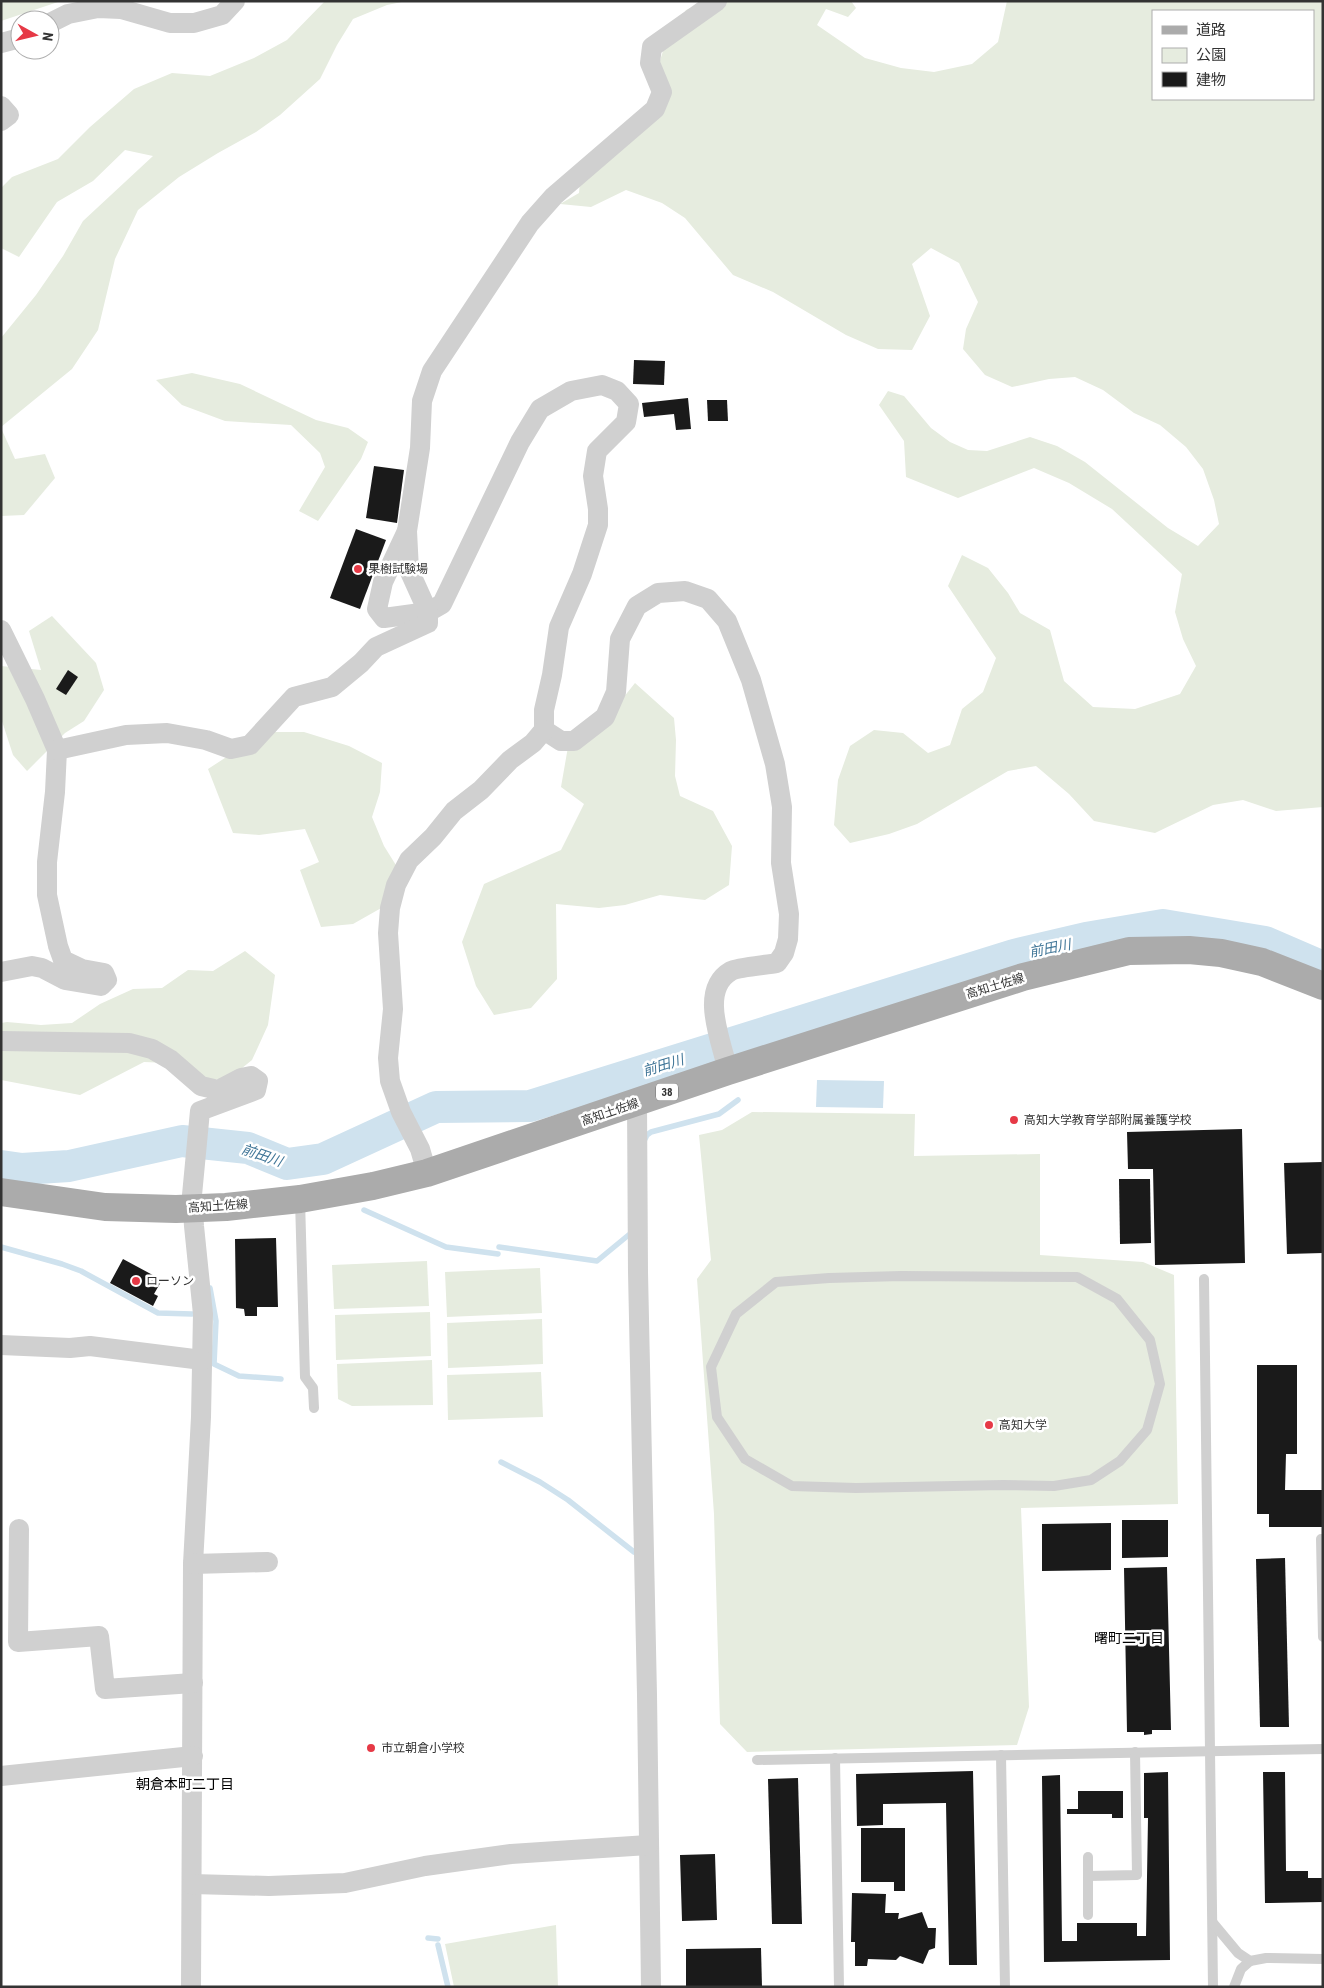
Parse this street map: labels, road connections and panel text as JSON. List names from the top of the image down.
{
  "streets": {
    "main road": ["高知土佐線", "38"]
  },
  "districts": ["曙町二丁目", "朝倉本町二丁目"],
  "water": ["前田川"],
  "places": [
    "果樹試験場",
    "高知大学教育学部附属養護学校",
    "ローソン",
    "高知大学",
    "市立朝倉小学校"
  ],
  "legend": ["道路", "公園", "建物"],
  "north": "right"
}
